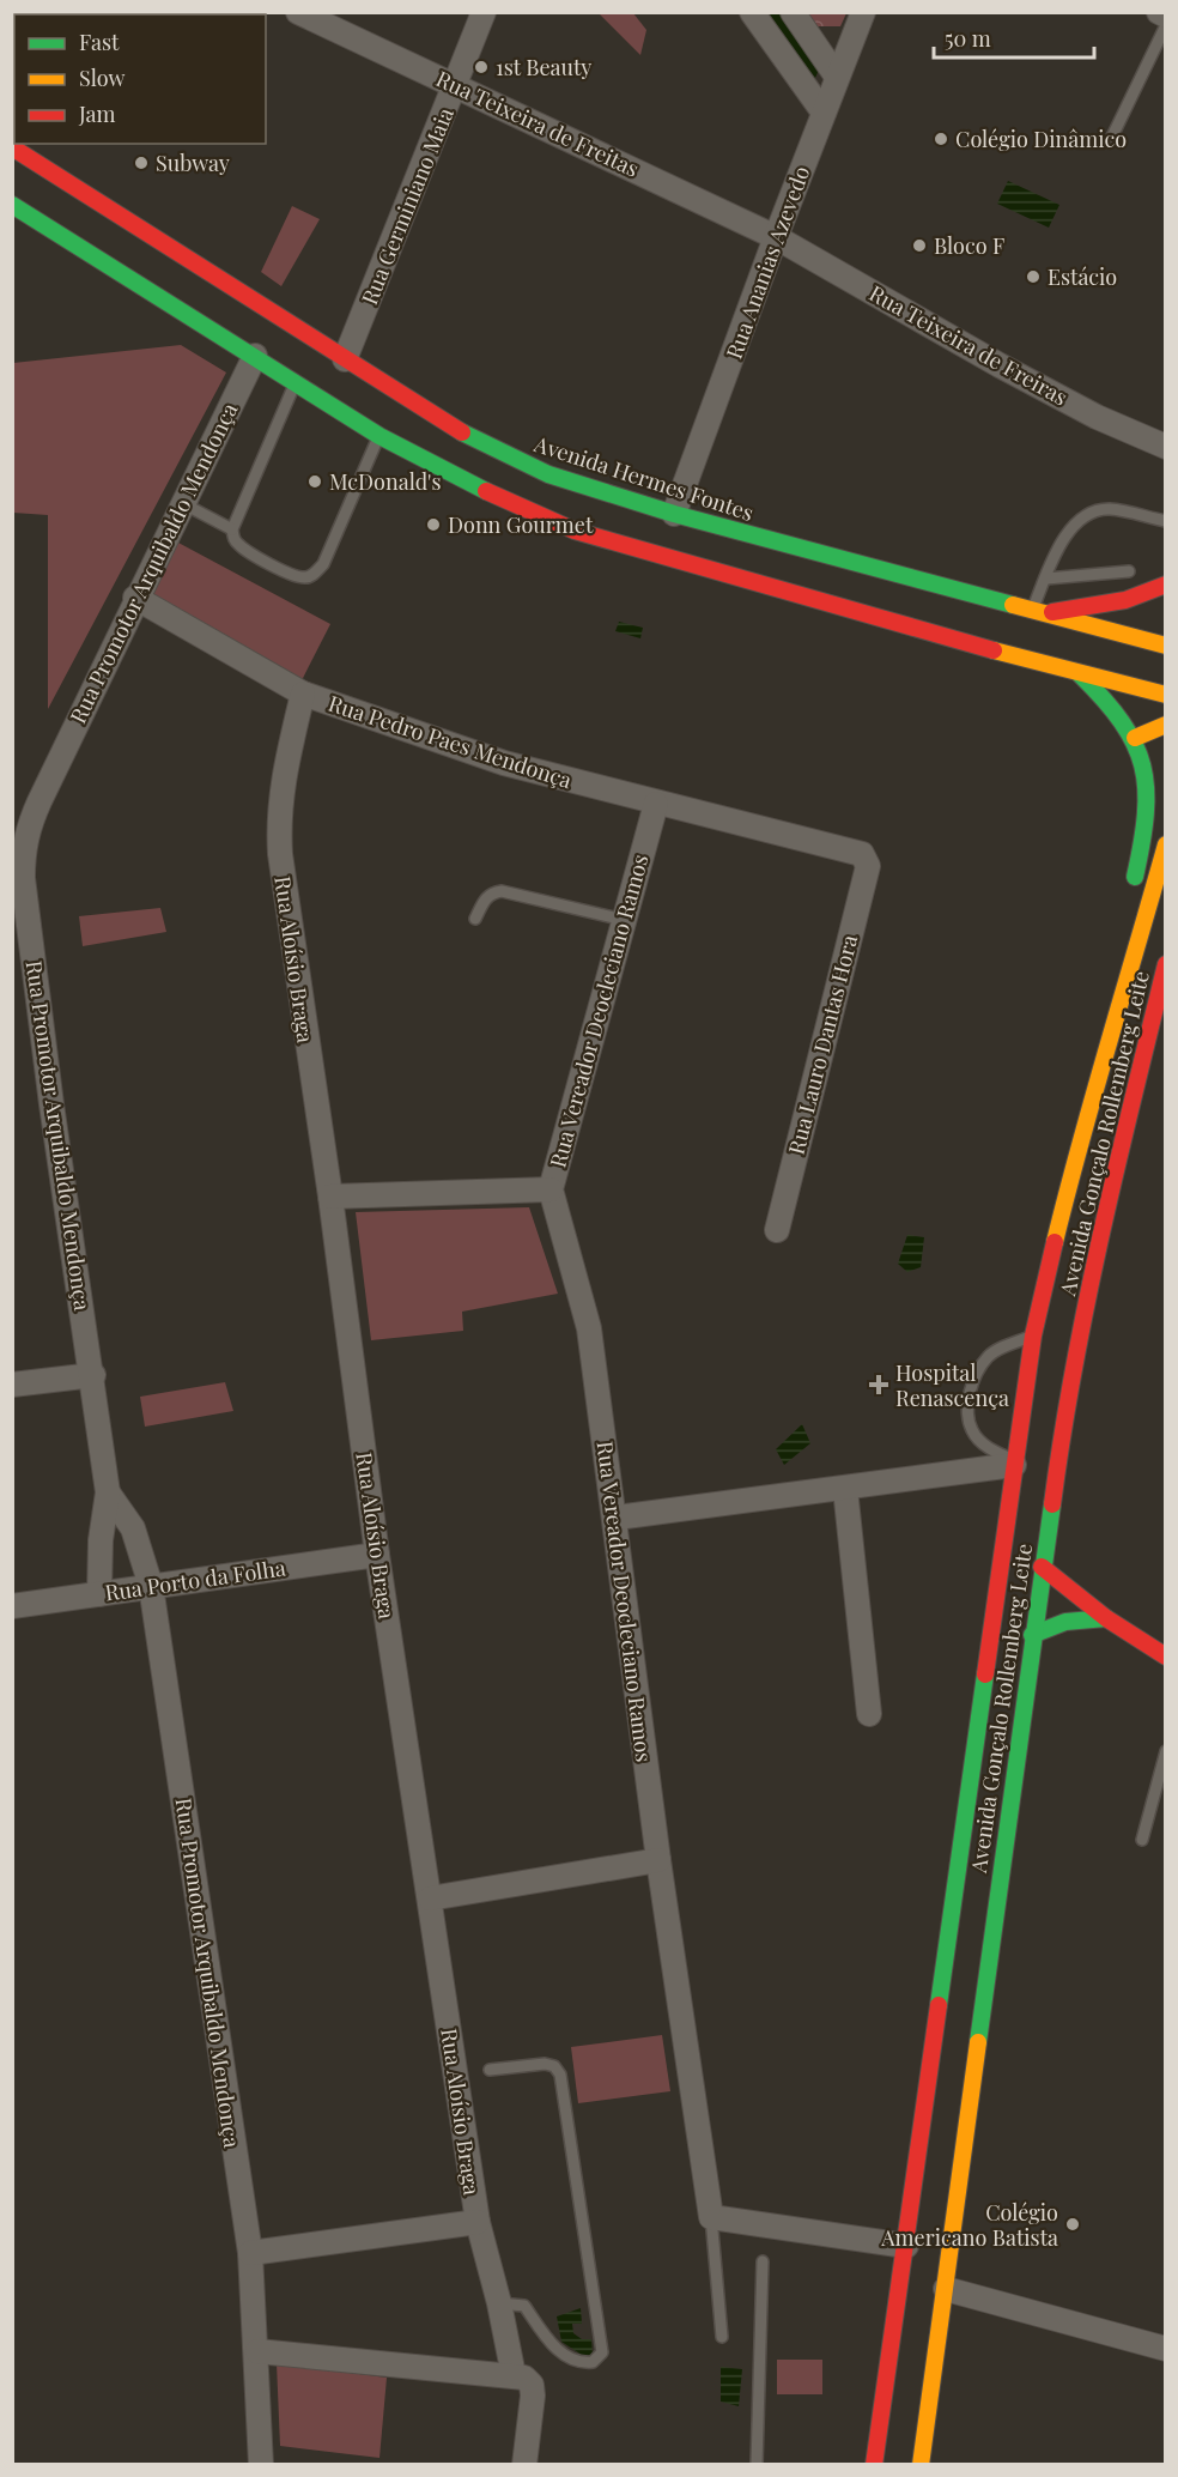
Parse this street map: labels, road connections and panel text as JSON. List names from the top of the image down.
{
  "streets": {
    "main road": ["Avenida Hermes Fontes", "Avenida Gonçalo Rollemberg Leite"],
    "street": [
      "Rua Teixeira de Freitas",
      "Rua Germiniano Maia",
      "Rua Ananias Azevedo",
      "Rua Teixeira de Freiras",
      "Rua Promotor Arquibaldo Mendonça",
      "Rua Pedro Paes Mendonça",
      "Rua Aloísio Braga",
      "Rua Vereador Deocleciano Ramos",
      "Rua Lauro Dantas Hora",
      "Rua Porto da Folha"
    ]
  },
  "crossings": [
    ["Rua Teixeira de Freitas", "Rua Germiniano Maia"],
    ["Rua Teixeira de Freitas", "Rua Ananias Azevedo"],
    ["Rua Teixeira de Freitas", "Rua Teixeira de Freiras"],
    ["Rua Germiniano Maia", "Avenida Hermes Fontes"],
    ["Rua Ananias Azevedo", "Rua Teixeira de Freiras"],
    ["Rua Ananias Azevedo", "Avenida Hermes Fontes"],
    ["Rua Promotor Arquibaldo Mendonça", "Rua Pedro Paes Mendonça"],
    ["Rua Promotor Arquibaldo Mendonça", "Rua Porto da Folha"],
    ["Rua Pedro Paes Mendonça", "Rua Aloísio Braga"],
    ["Rua Pedro Paes Mendonça", "Rua Vereador Deocleciano Ramos"],
    ["Rua Pedro Paes Mendonça", "Rua Lauro Dantas Hora"],
    ["Rua Aloísio Braga", "Rua Porto da Folha"]
  ],
  "places": {
    "other": [
      "1st Beauty",
      "Colégio Dinâmico",
      "Subway",
      "Bloco F",
      "Estácio",
      "McDonald's",
      "Donn Gourmet",
      "Colégio Americano Batista"
    ],
    "health": ["Hospital Renascença"]
  },
  "legend": ["Fast", "Slow", "Jam"],
  "scale_bar": "50 m"
}
